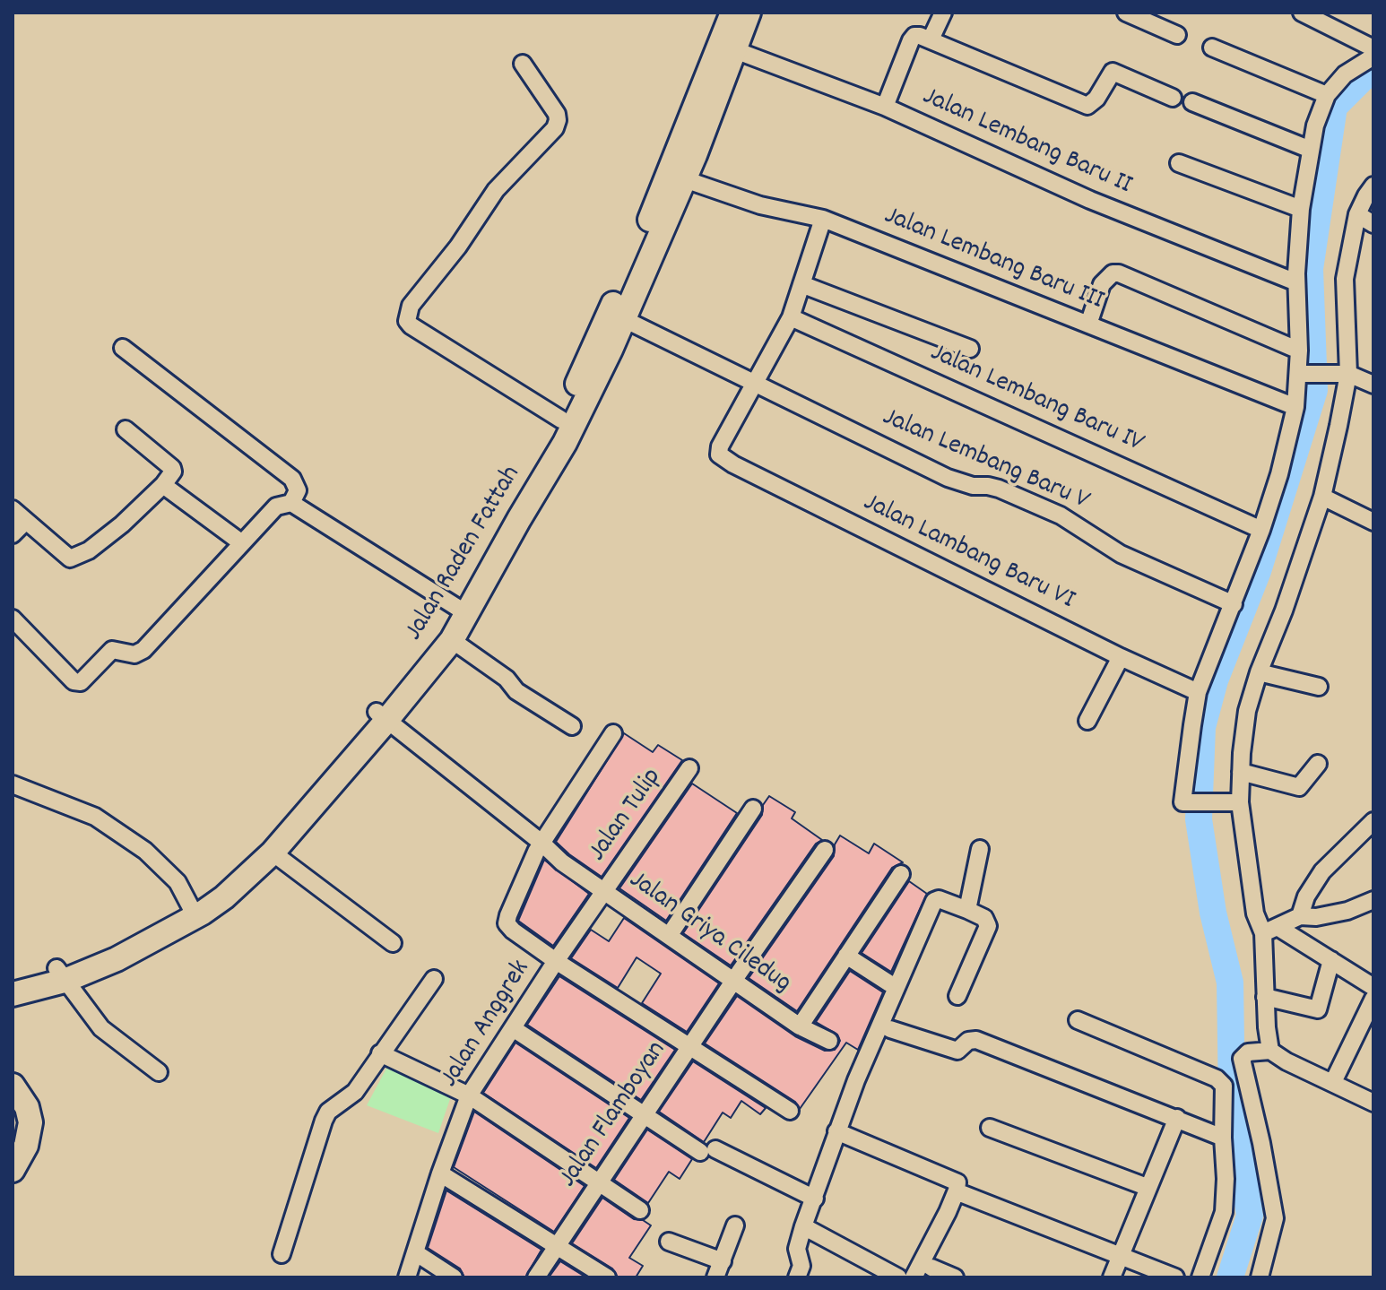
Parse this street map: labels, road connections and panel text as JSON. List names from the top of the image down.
{
  "streets": {
    "main road": ["Jalan Raden Fattah"],
    "street": [
      "Jalan Lembang Baru II",
      "Jalan Lembang Baru III",
      "Jalan Lembang Baru IV",
      "Jalan Lembang Baru V",
      "Jalan Lambang Baru VI",
      "Jalan Tulip",
      "Jalan Griya Ciledug",
      "Jalan Anggrek",
      "Jalan Flamboyan"
    ]
  },
  "crossings": [
    ["Jalan Lembang Baru II", "Jalan Raden Fattah"],
    ["Jalan Lembang Baru III", "Jalan Raden Fattah"],
    ["Jalan Lembang Baru V", "Jalan Lambang Baru VI"],
    ["Jalan Lembang Baru V", "Jalan Raden Fattah"],
    ["Jalan Raden Fattah", "Jalan Griya Ciledug"],
    ["Jalan Tulip", "Jalan Griya Ciledug"],
    ["Jalan Tulip", "Jalan Anggrek"],
    ["Jalan Griya Ciledug", "Jalan Anggrek"],
    ["Jalan Griya Ciledug", "Jalan Flamboyan"]
  ]
}
